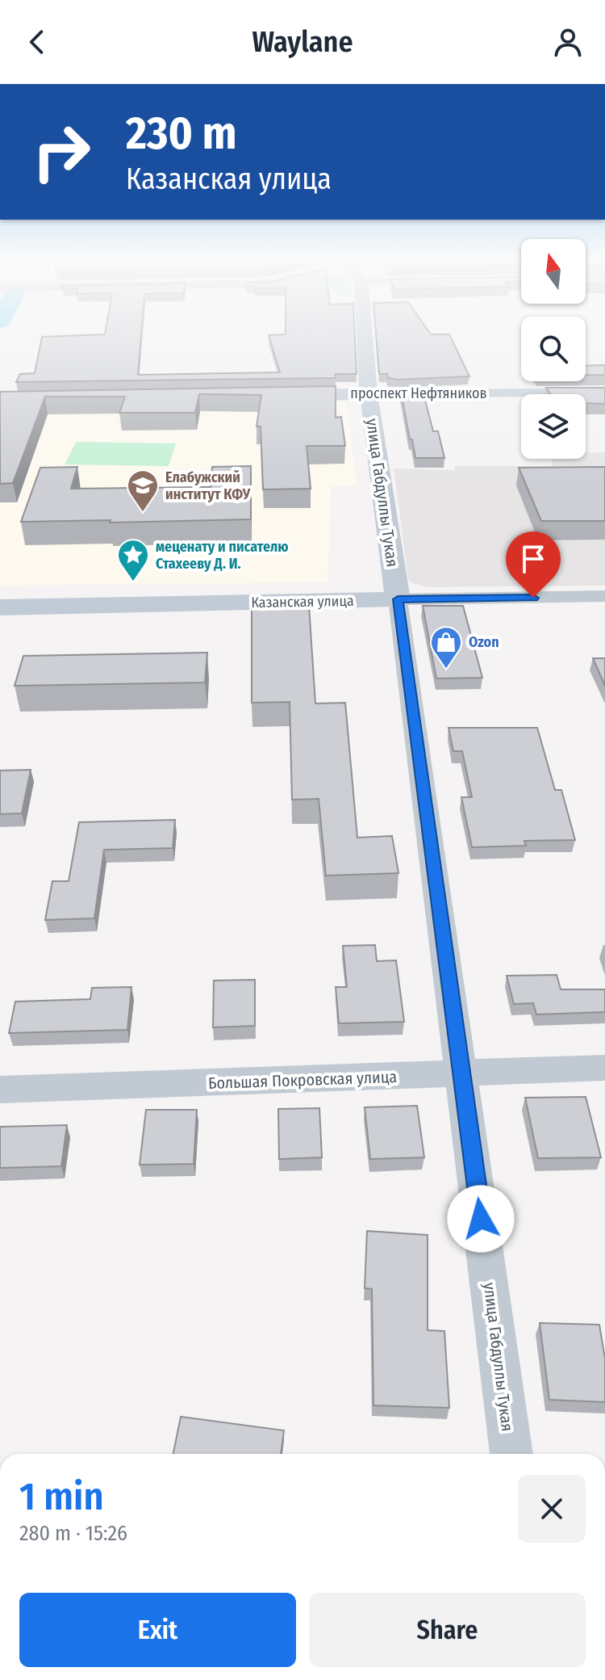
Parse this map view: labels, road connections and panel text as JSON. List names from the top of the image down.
{
  "streets": {
    "main road": ["проспект Нефтяников", "улица Габдуллы Тукая", "Казанская улица"],
    "street": ["Большая Покровская улица"]
  },
  "crossings": [
    ["проспект Нефтяников", "улица Габдуллы Тукая"],
    ["улица Габдуллы Тукая", "Казанская улица"],
    ["улица Габдуллы Тукая", "Большая Покровская улица"]
  ],
  "places": {
    "school or university": ["Елабужский институт КФУ"],
    "place": ["меценату и писателю Стахееву Д. И."],
    "shop": ["Ozon"]
  },
  "north": "top",
  "page": {
    "header": "Waylane",
    "turn": ["230 m", "Казанская улица"],
    "heading": ["1 min", "280 m · 15:26"],
    "buttons": ["Exit", "Share"]
  }
}
